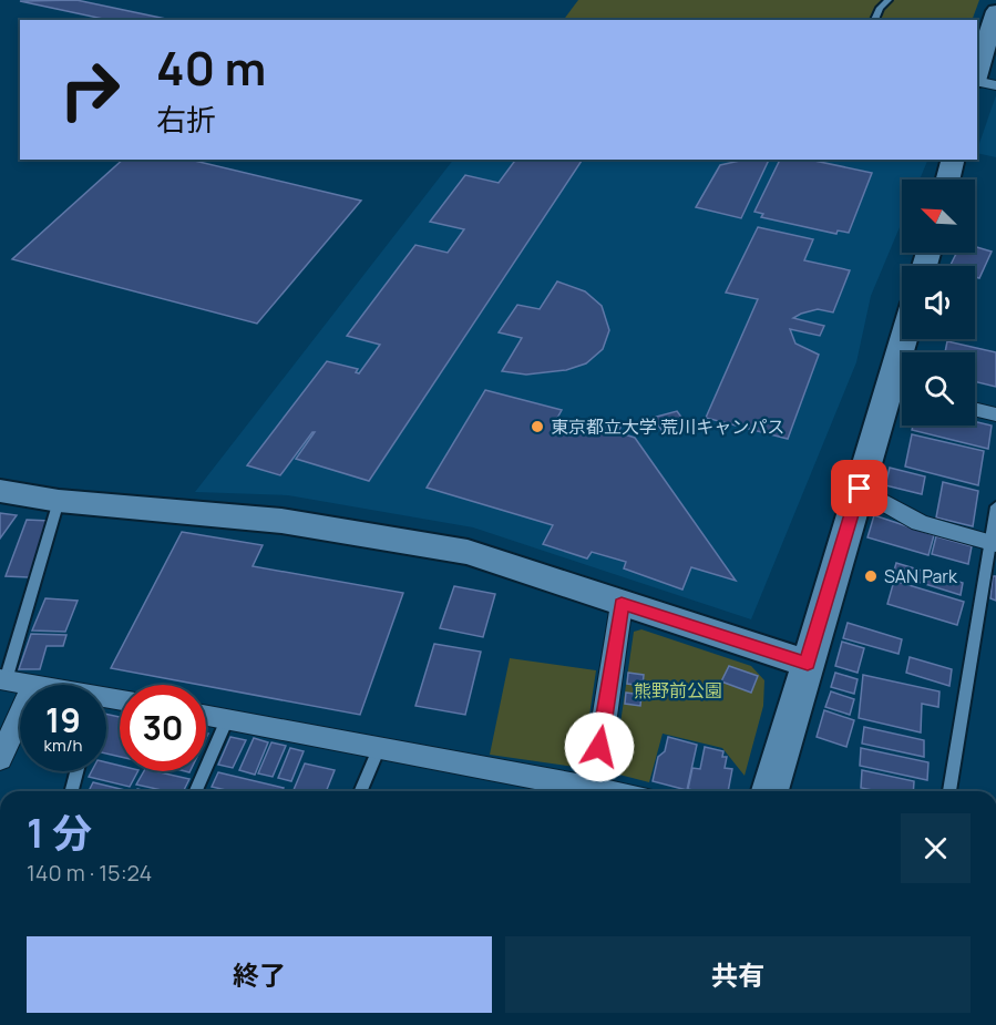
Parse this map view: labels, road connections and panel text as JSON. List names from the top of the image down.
{
  "parks": ["熊野前公園"],
  "places": ["東京都立大学 荒川キャンパス", "SAN Park"],
  "north": "top left",
  "page": {
    "turn": ["40 m", "右折"],
    "speed": "19 km/h",
    "limit": "30",
    "heading": ["1 分", "140 m · 15:24"],
    "buttons": ["終了", "共有"]
  }
}
